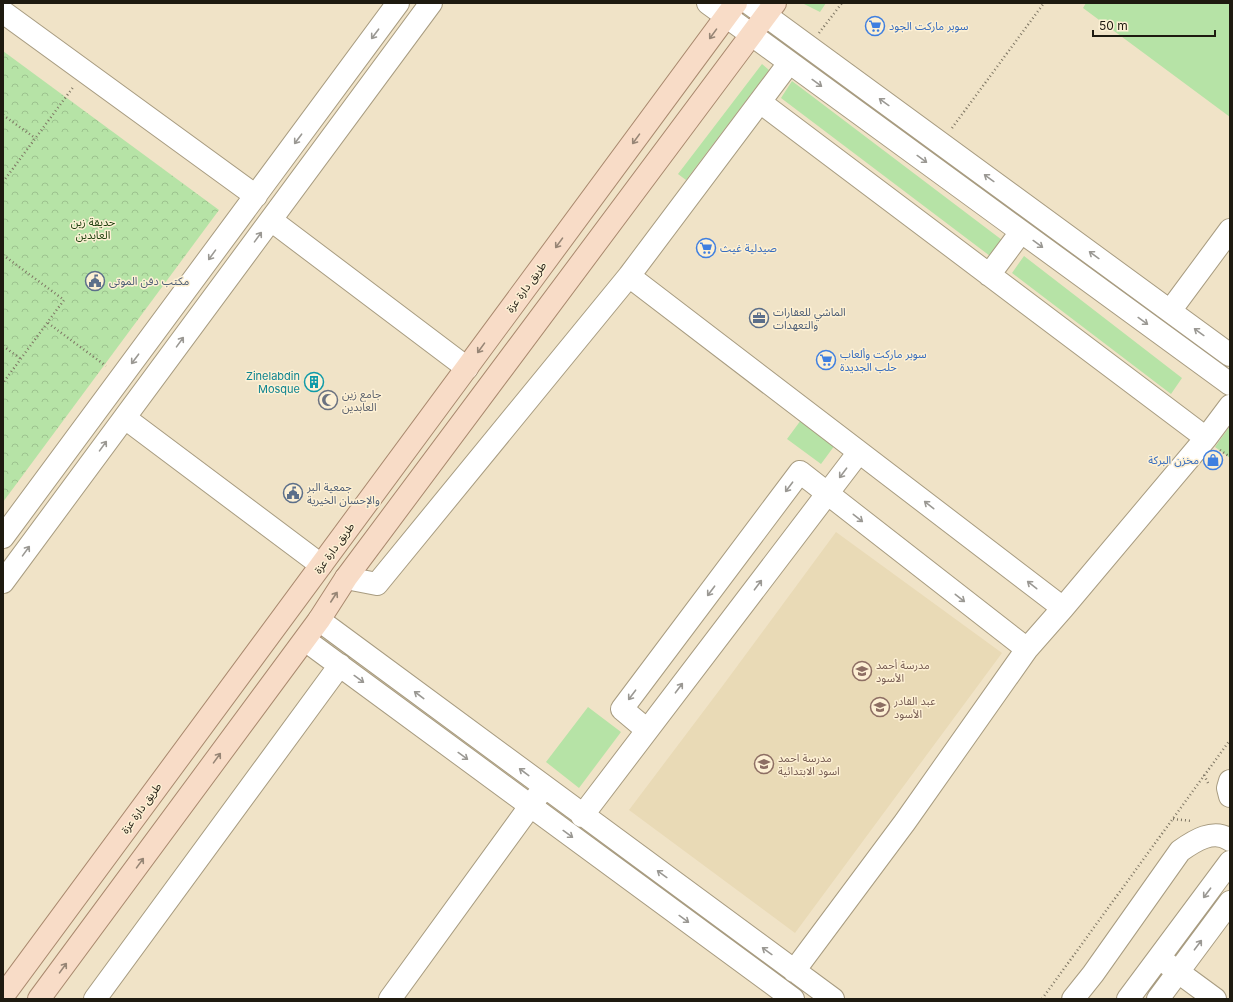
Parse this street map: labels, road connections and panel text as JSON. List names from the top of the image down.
{
  "streets": {
    "main road": ["طريق دارة عزة"]
  },
  "parks": ["حديقة زين العابدين"],
  "places": {
    "supermarket": ["سوبر ماركت الجود", "صيدلية غيث", "سوبر ماركت وألعاب حلب الجديدة"],
    "public building": ["مكتب دفن الموتى", "جمعية البر والإحسان الخيرية"],
    "office": ["الماشي للعقارات والتعهدات"],
    "building": ["Zinelabdin Mosque"],
    "mosque": ["جامع زين العابدين"],
    "shop": ["مخزن البركة"],
    "school or university": ["مدرسة أحمد الأسود", "عبد القادر الأسود", "مدرسة احمد اسود الابتدائية"]
  },
  "scale_bar": "50 m"
}
